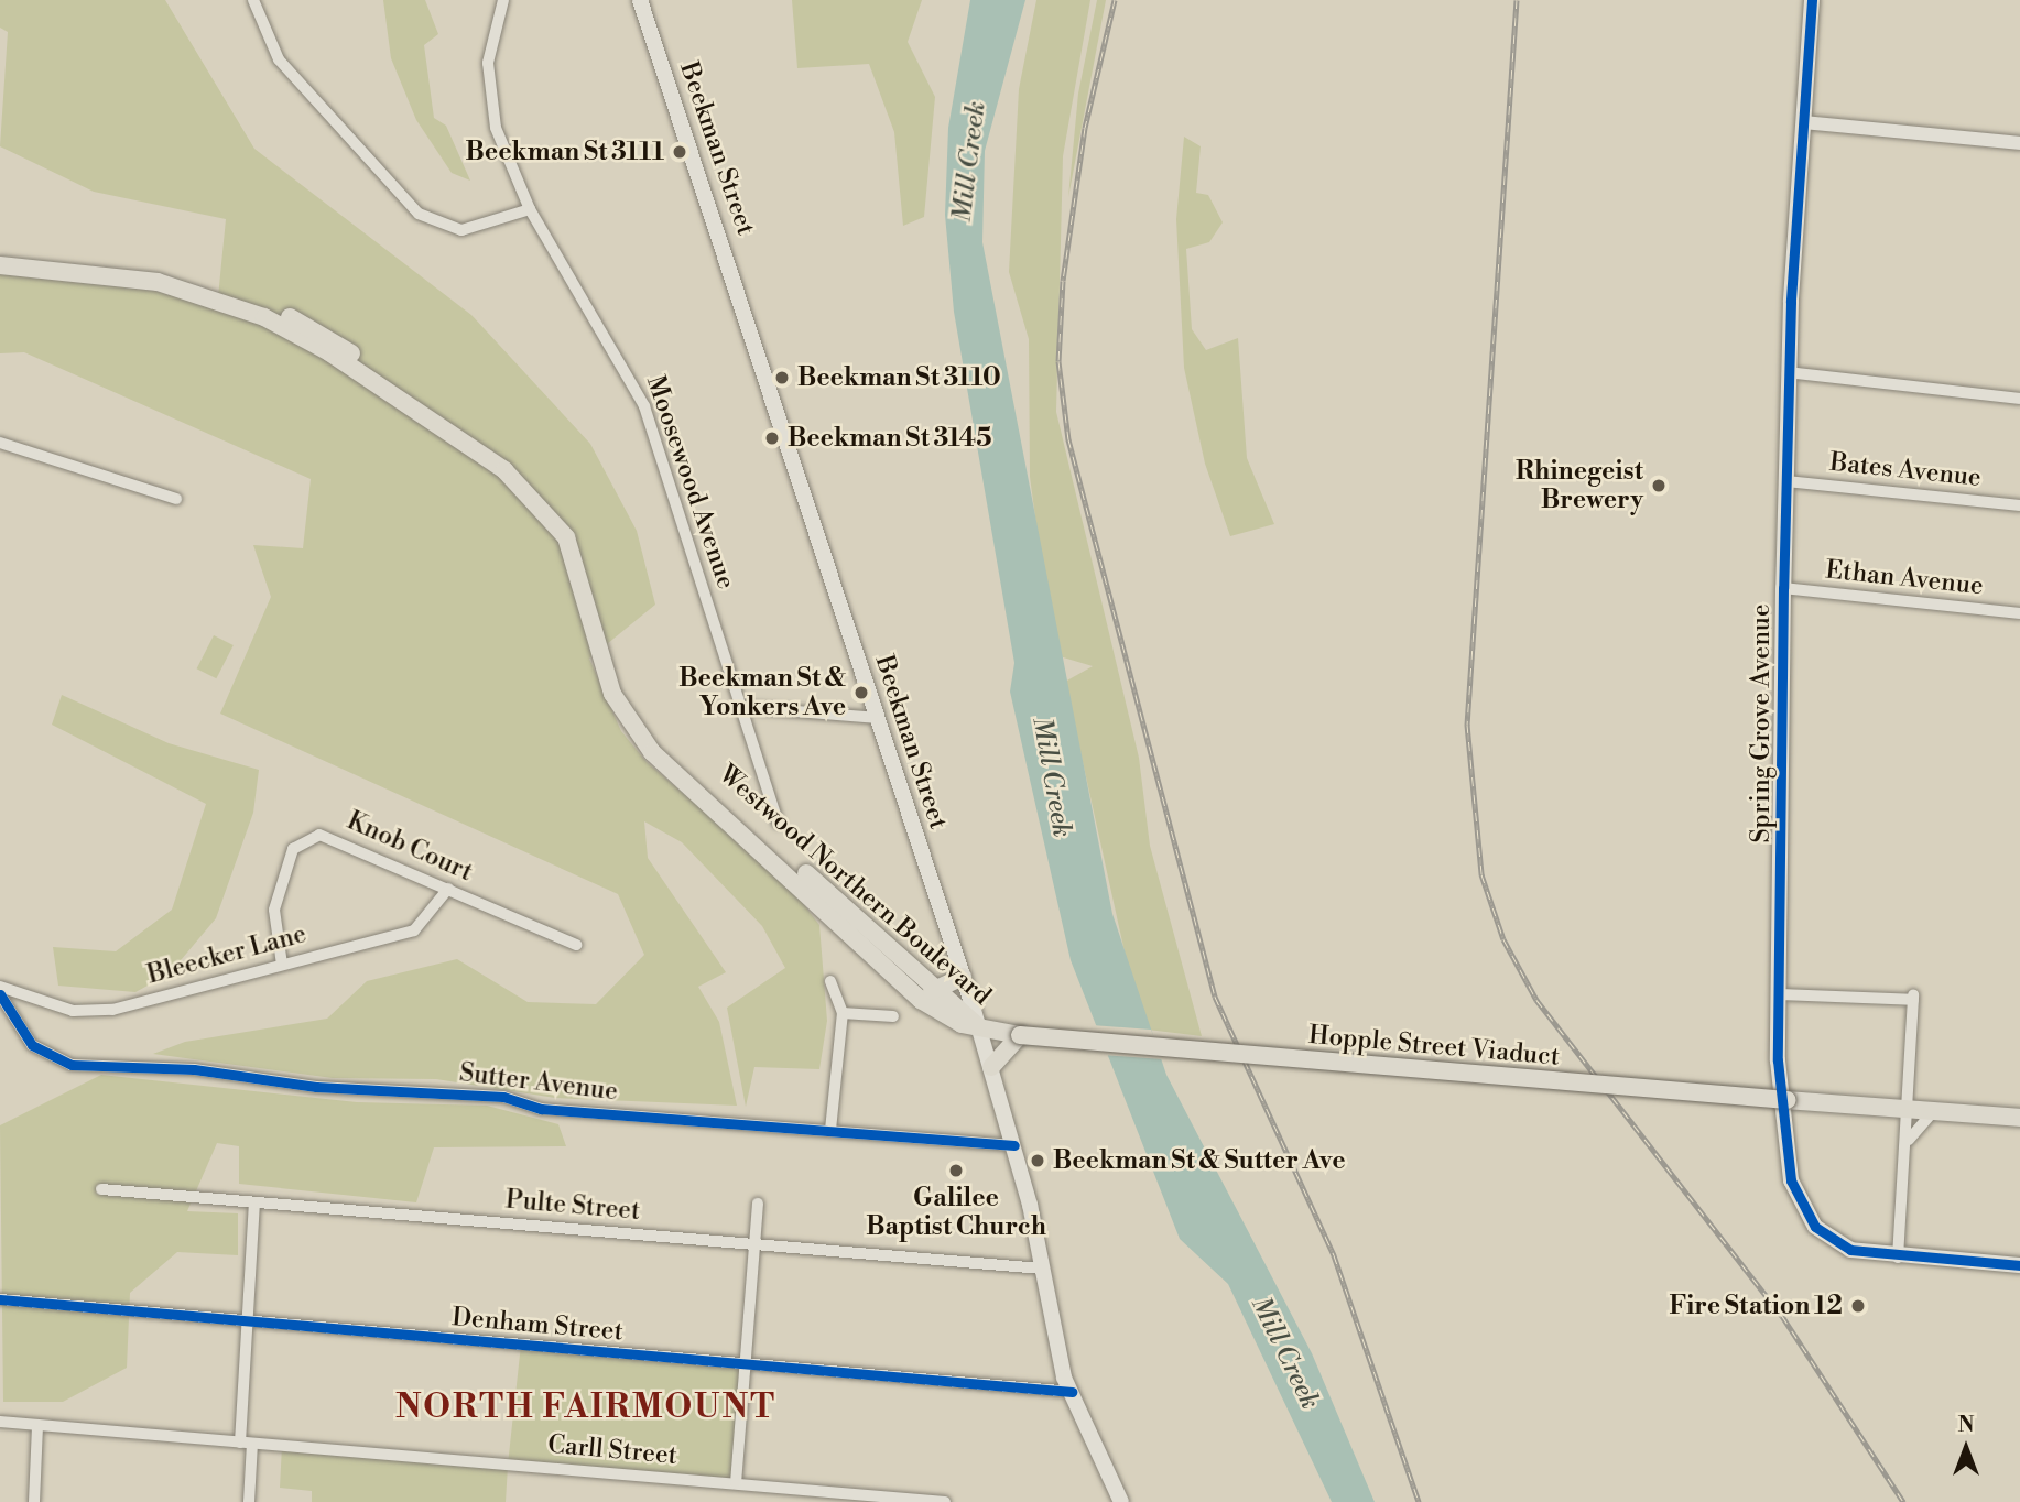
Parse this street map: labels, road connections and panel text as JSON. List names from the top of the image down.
{
  "streets": {
    "main road": [
      "Beekman Street",
      "Spring Grove Avenue",
      "Westwood Northern Boulevard",
      "Hopple Street Viaduct"
    ],
    "street": [
      "Bates Avenue",
      "Moosewood Avenue",
      "Ethan Avenue",
      "Knob Court",
      "Bleecker Lane",
      "Sutter Avenue",
      "Pulte Street",
      "Denham Street",
      "Carll Street"
    ]
  },
  "crossings": [
    ["Beekman Street", "Westwood Northern Boulevard"],
    ["Beekman Street", "Hopple Street Viaduct"],
    ["Beekman Street", "Sutter Avenue"],
    ["Beekman Street", "Pulte Street"],
    ["Beekman Street", "Denham Street"],
    ["Bates Avenue", "Spring Grove Avenue"],
    ["Ethan Avenue", "Spring Grove Avenue"],
    ["Knob Court", "Bleecker Lane"],
    ["Westwood Northern Boulevard", "Hopple Street Viaduct"]
  ],
  "districts": ["NORTH FAIRMOUNT"],
  "water": ["Mill Creek"],
  "places": [
    "Beekman St 3111",
    "Beekman St 3110",
    "Beekman St 3145",
    "Rhinegeist Brewery",
    "Beekman St & Yonkers Ave",
    "Beekman St & Sutter Ave",
    "Galilee Baptist Church",
    "Fire Station 12"
  ],
  "north": "top"
}
